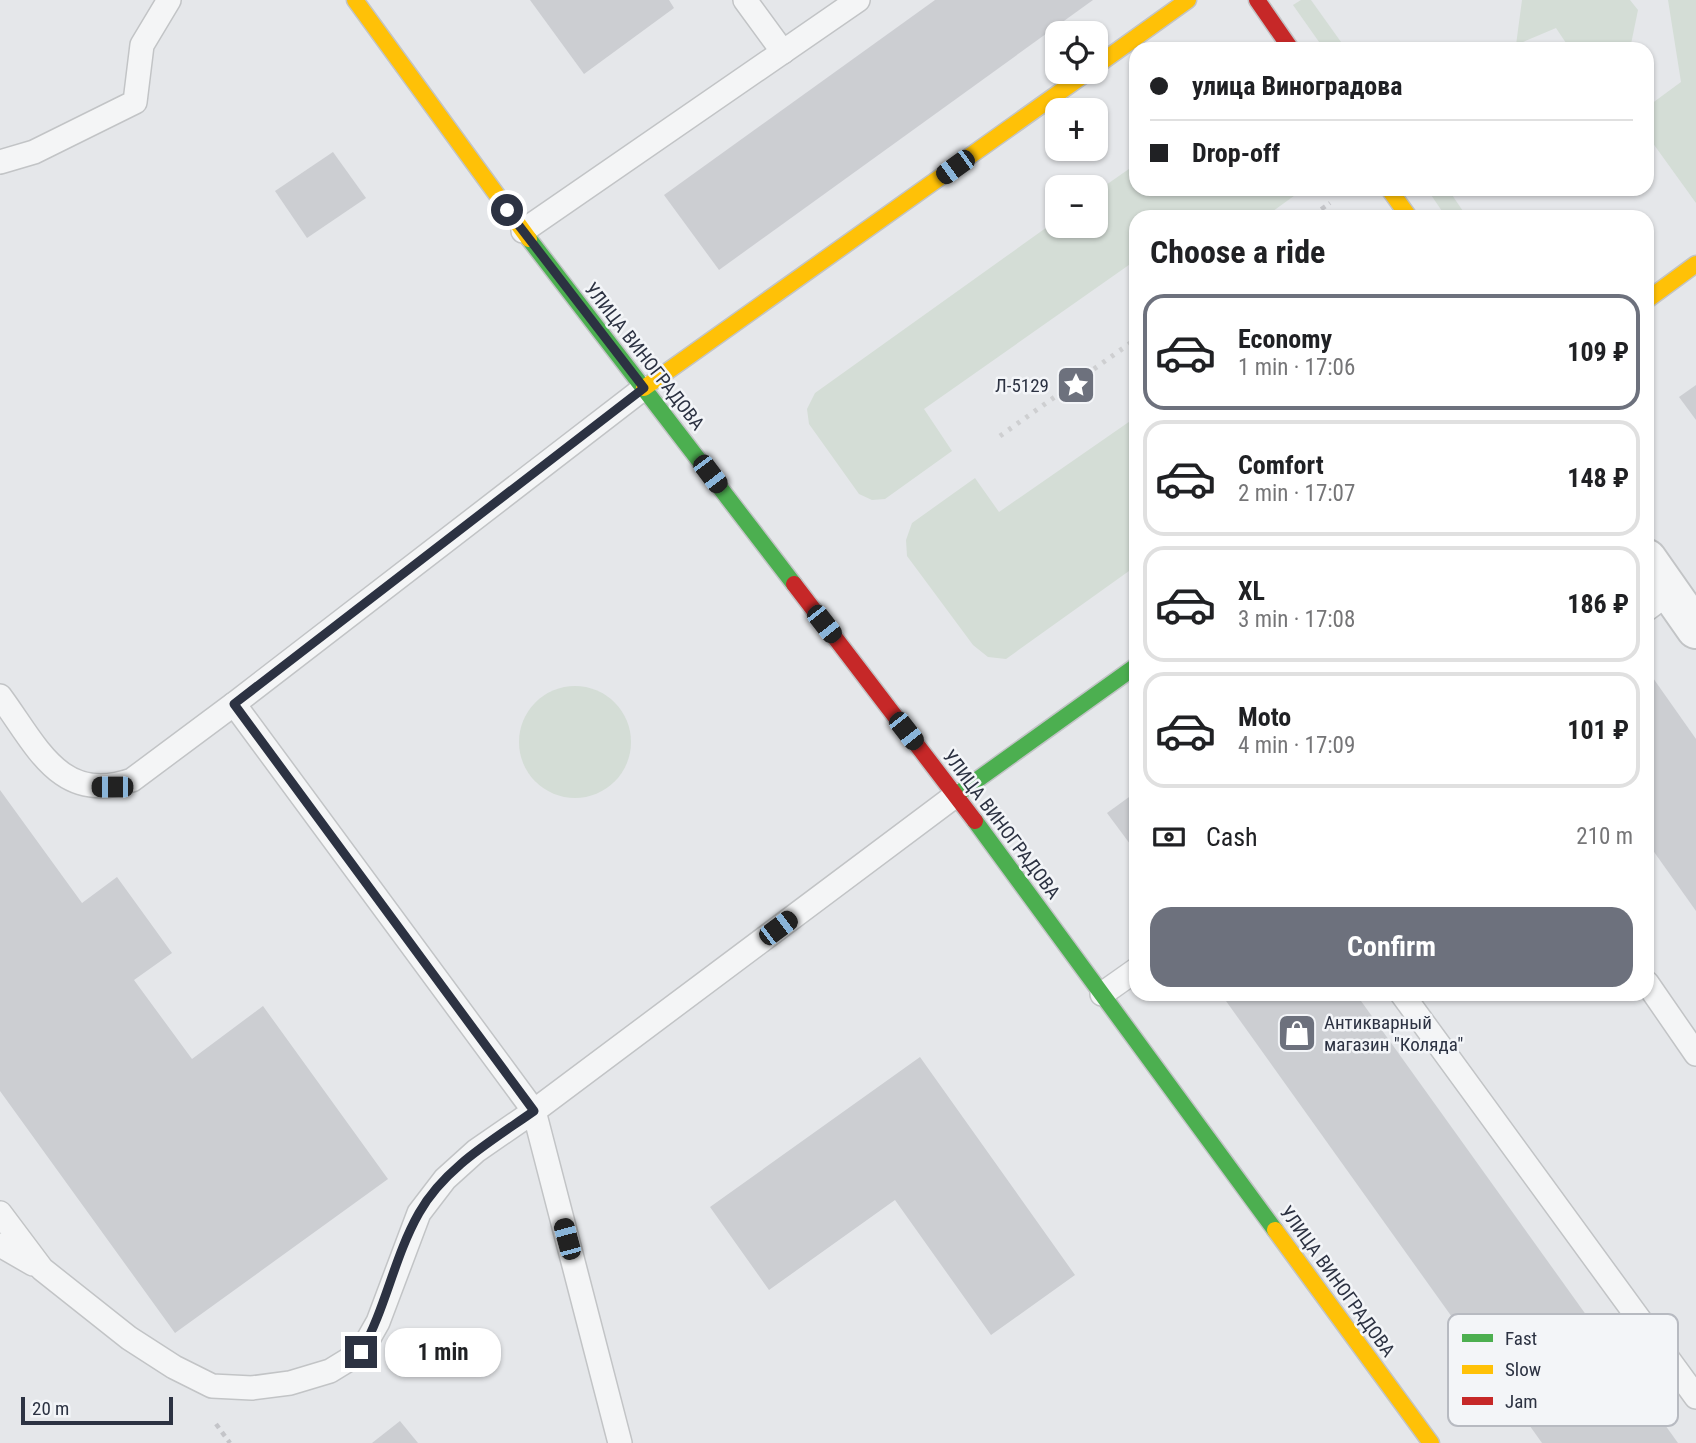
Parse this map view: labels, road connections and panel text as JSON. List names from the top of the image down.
{
  "streets": {
    "street": ["УЛИЦА ВИНОГРАДОВА"]
  },
  "places": {
    "place": ["Л-5129"],
    "shop": ["Антикварный магазин \"Коляда\""]
  },
  "legend": ["Fast", "Slow", "Jam"],
  "scale_bar": "20 m",
  "page": {
    "map_buttons": ["+", "−"],
    "banner": ["улица Виноградова", "Drop-off"],
    "heading": "Choose a ride",
    "list": [
      {
        "name": "Economy",
        "note": "1 min · 17:06",
        "value": "109 ₽"
      },
      {
        "name": "Comfort",
        "note": "2 min · 17:07",
        "value": "148 ₽"
      },
      {
        "name": "XL",
        "note": "3 min · 17:08",
        "value": "186 ₽"
      },
      {
        "name": "Moto",
        "note": "4 min · 17:09",
        "value": "101 ₽"
      }
    ],
    "pay": ["Cash", "210 m"],
    "buttons": "Confirm",
    "bubble": "1 min",
    "scale": "20 m"
  }
}
